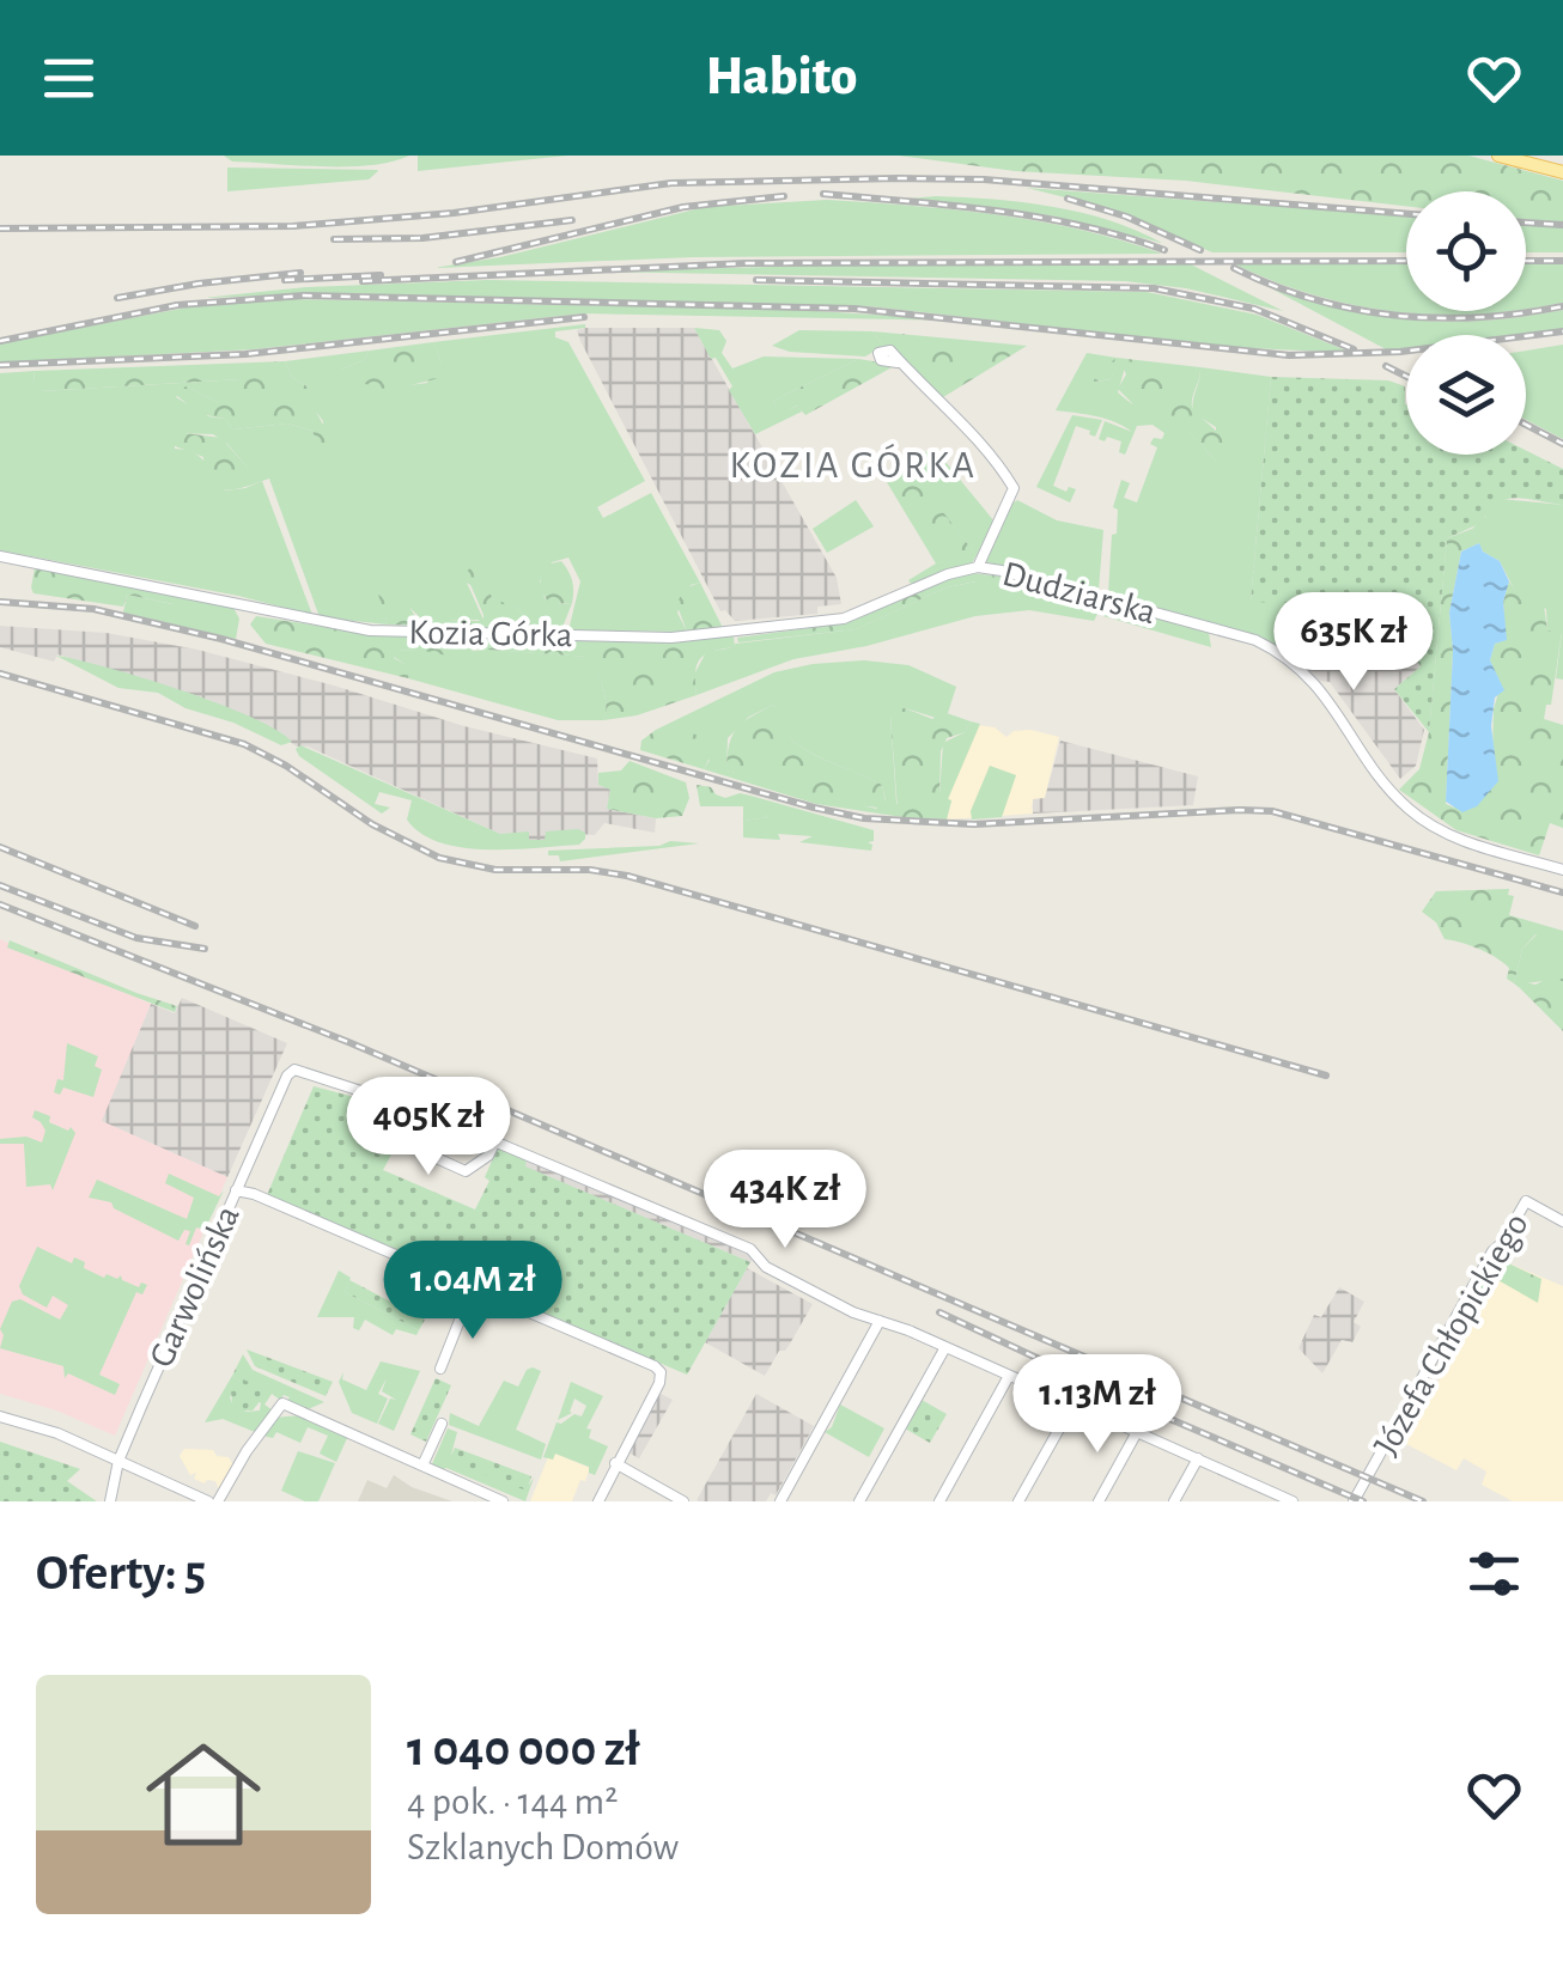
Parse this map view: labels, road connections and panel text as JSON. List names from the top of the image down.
{
  "streets": {
    "street": [
      "Dudziarska",
      "Kozia Górka",
      "Garwolińska",
      "Józefa Chłopickiego"
    ]
  },
  "crossings": [
    ["Dudziarska", "Kozia Górka"]
  ],
  "districts": ["KOZIA GÓRKA"],
  "page": {
    "header": "Habito",
    "price": [
      "635K zł",
      "405K zł",
      "434K zł",
      "1.04M zł",
      "1.13M zł"
    ],
    "heading": "Oferty: 5",
    "list": [
      {
        "name": "1 040 000 zł",
        "note": "4 pok. · 144 m² · Szklanych Domów"
      }
    ]
  }
}
